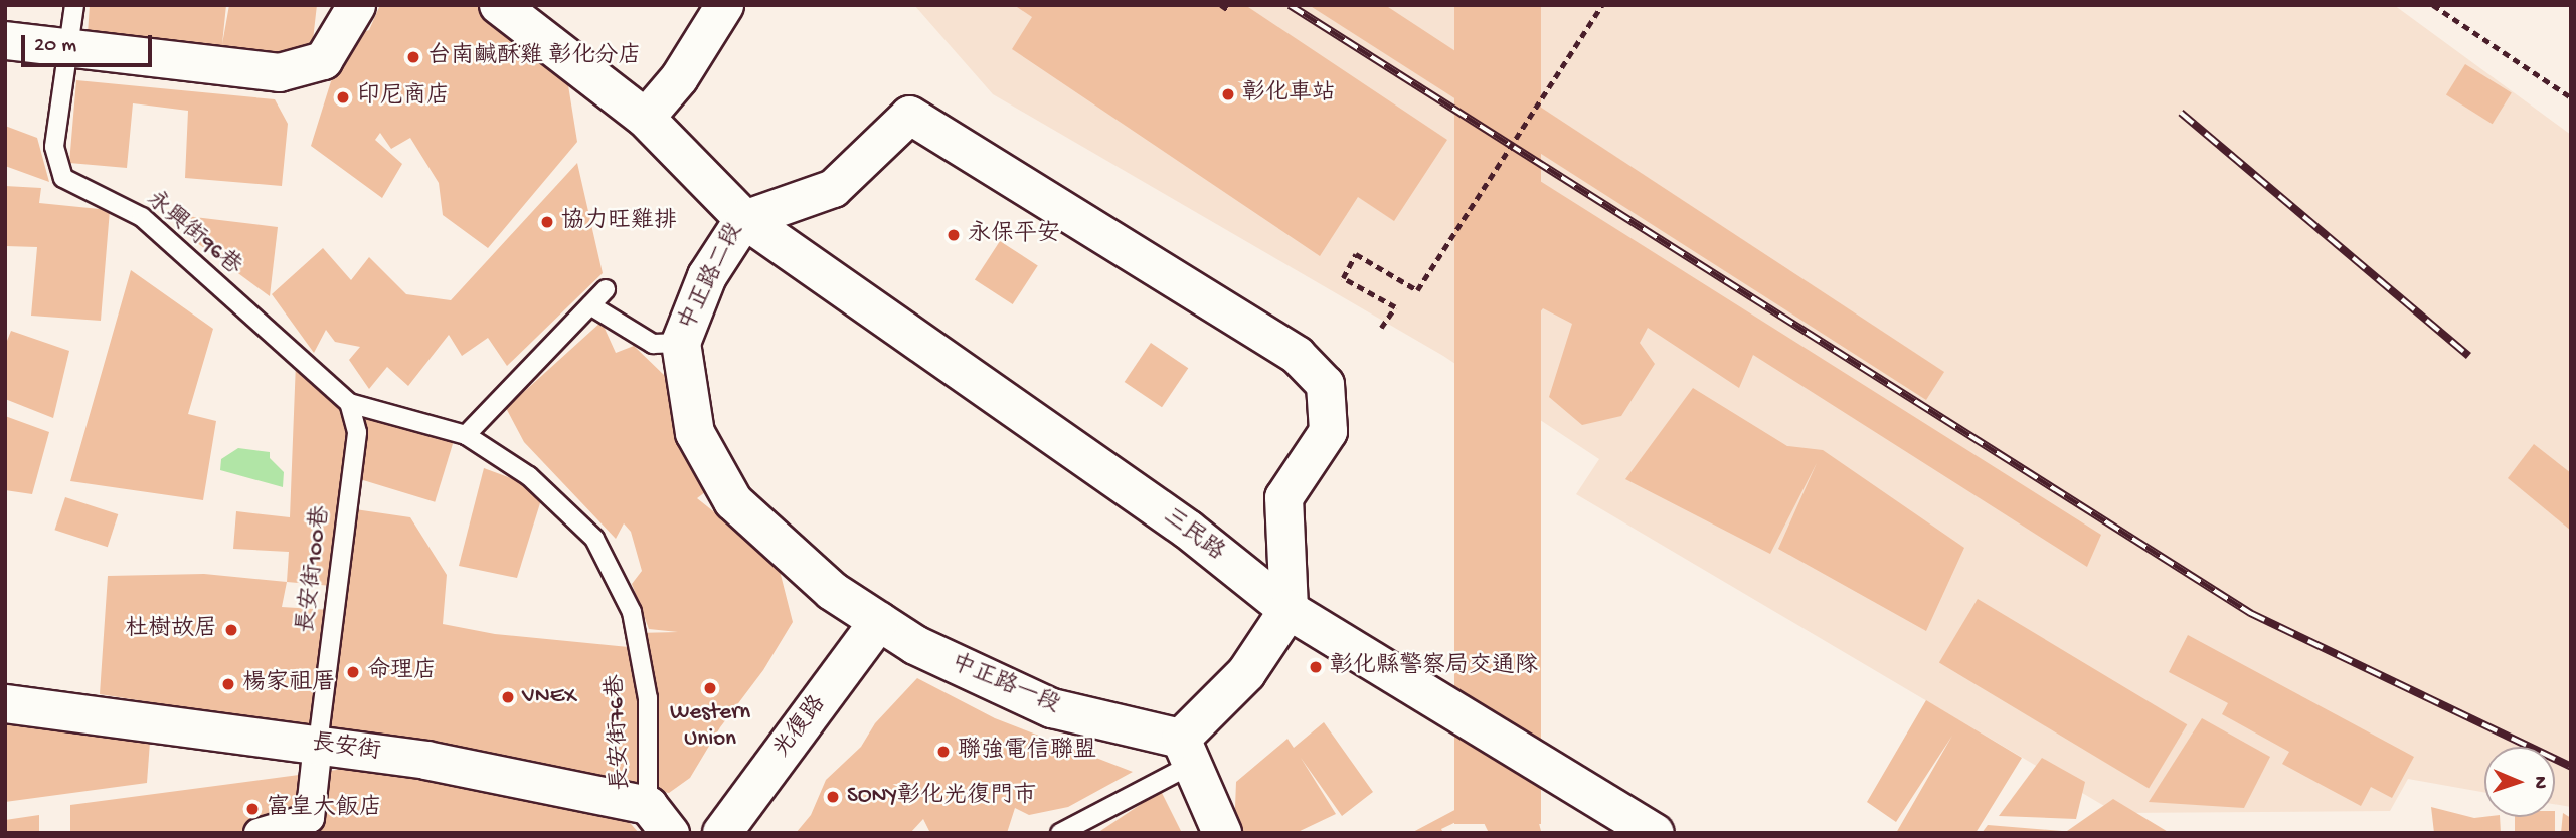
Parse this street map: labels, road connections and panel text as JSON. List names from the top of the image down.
{
  "streets": {
    "street": [
      "中正路二段",
      "三民路",
      "中正路一段",
      "光復路",
      "長安街"
    ],
    "lane": ["永興街96巷", "長安街100巷", "長安街76巷"]
  },
  "crossings": [
    ["永興街96巷", "長安街100巷"],
    ["永興街96巷", "長安街76巷"],
    ["中正路二段", "三民路"],
    ["中正路二段", "中正路一段"],
    ["中正路二段", "光復路"],
    ["長安街100巷", "長安街76巷"],
    ["長安街100巷", "長安街"],
    ["中正路一段", "光復路"],
    ["長安街76巷", "長安街"]
  ],
  "places": [
    "台南鹹酥雞 彰化分店",
    "彰化車站",
    "印尼商店",
    "協力旺雞排",
    "永保平安",
    "杜樹故居",
    "彰化縣警察局交通隊",
    "命理店",
    "楊家祖厝",
    "Western Union",
    "VNEX",
    "聯強電信聯盟",
    "SONY彰化光復門市",
    "富皇大飯店"
  ],
  "scale_bar": "20 m",
  "north": "right"
}
